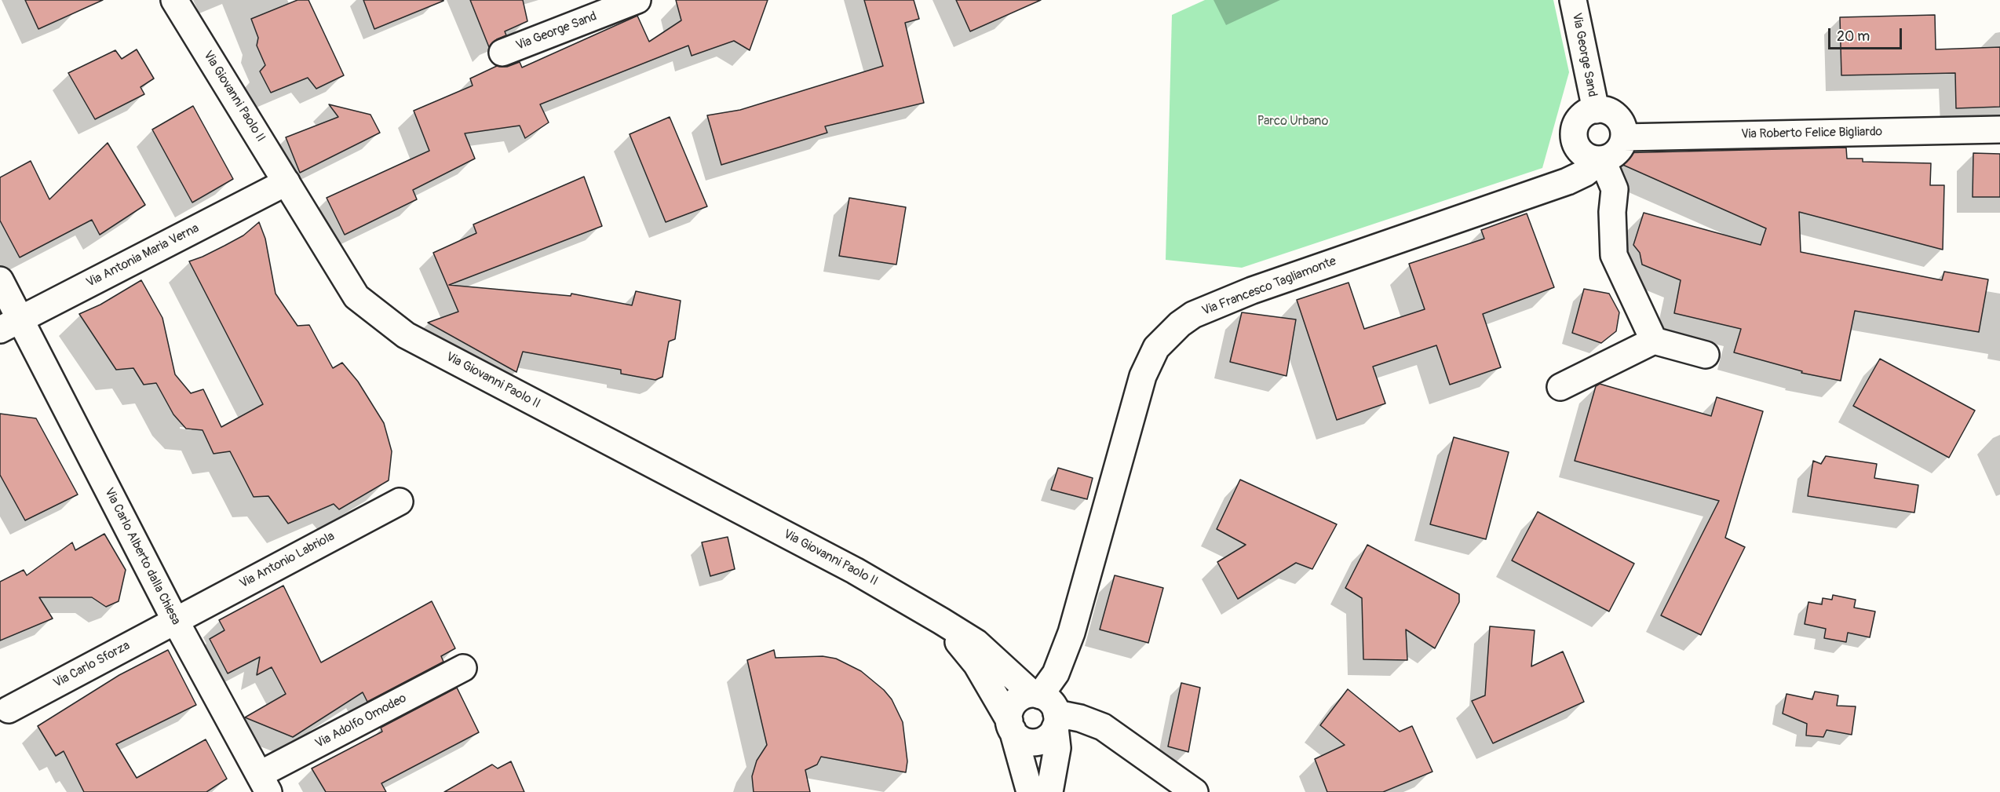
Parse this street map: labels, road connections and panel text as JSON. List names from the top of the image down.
{
  "streets": {
    "street": [
      "Via George Sand",
      "Via Giovanni Paolo II",
      "Via Roberto Felice Bigliardo",
      "Via Antonia Maria Verna",
      "Via Francesco Tagliamonte",
      "Via Carlo Alberto dalla Chiesa",
      "Via Antonio Labriola",
      "Via Carlo Sforza",
      "Via Adolfo Omodeo"
    ]
  },
  "crossings": [
    ["Via George Sand", "Via Roberto Felice Bigliardo"],
    ["Via George Sand", "Via Francesco Tagliamonte"],
    ["Via Giovanni Paolo II", "Via Antonia Maria Verna"],
    ["Via Giovanni Paolo II", "Via Francesco Tagliamonte"],
    ["Via Roberto Felice Bigliardo", "Via Francesco Tagliamonte"],
    ["Via Antonia Maria Verna", "Via Carlo Alberto dalla Chiesa"],
    ["Via Carlo Alberto dalla Chiesa", "Via Antonio Labriola"],
    ["Via Carlo Alberto dalla Chiesa", "Via Carlo Sforza"],
    ["Via Carlo Alberto dalla Chiesa", "Via Adolfo Omodeo"],
    ["Via Antonio Labriola", "Via Carlo Sforza"]
  ],
  "parks": ["Parco Urbano"],
  "scale_bar": "20 m"
}
